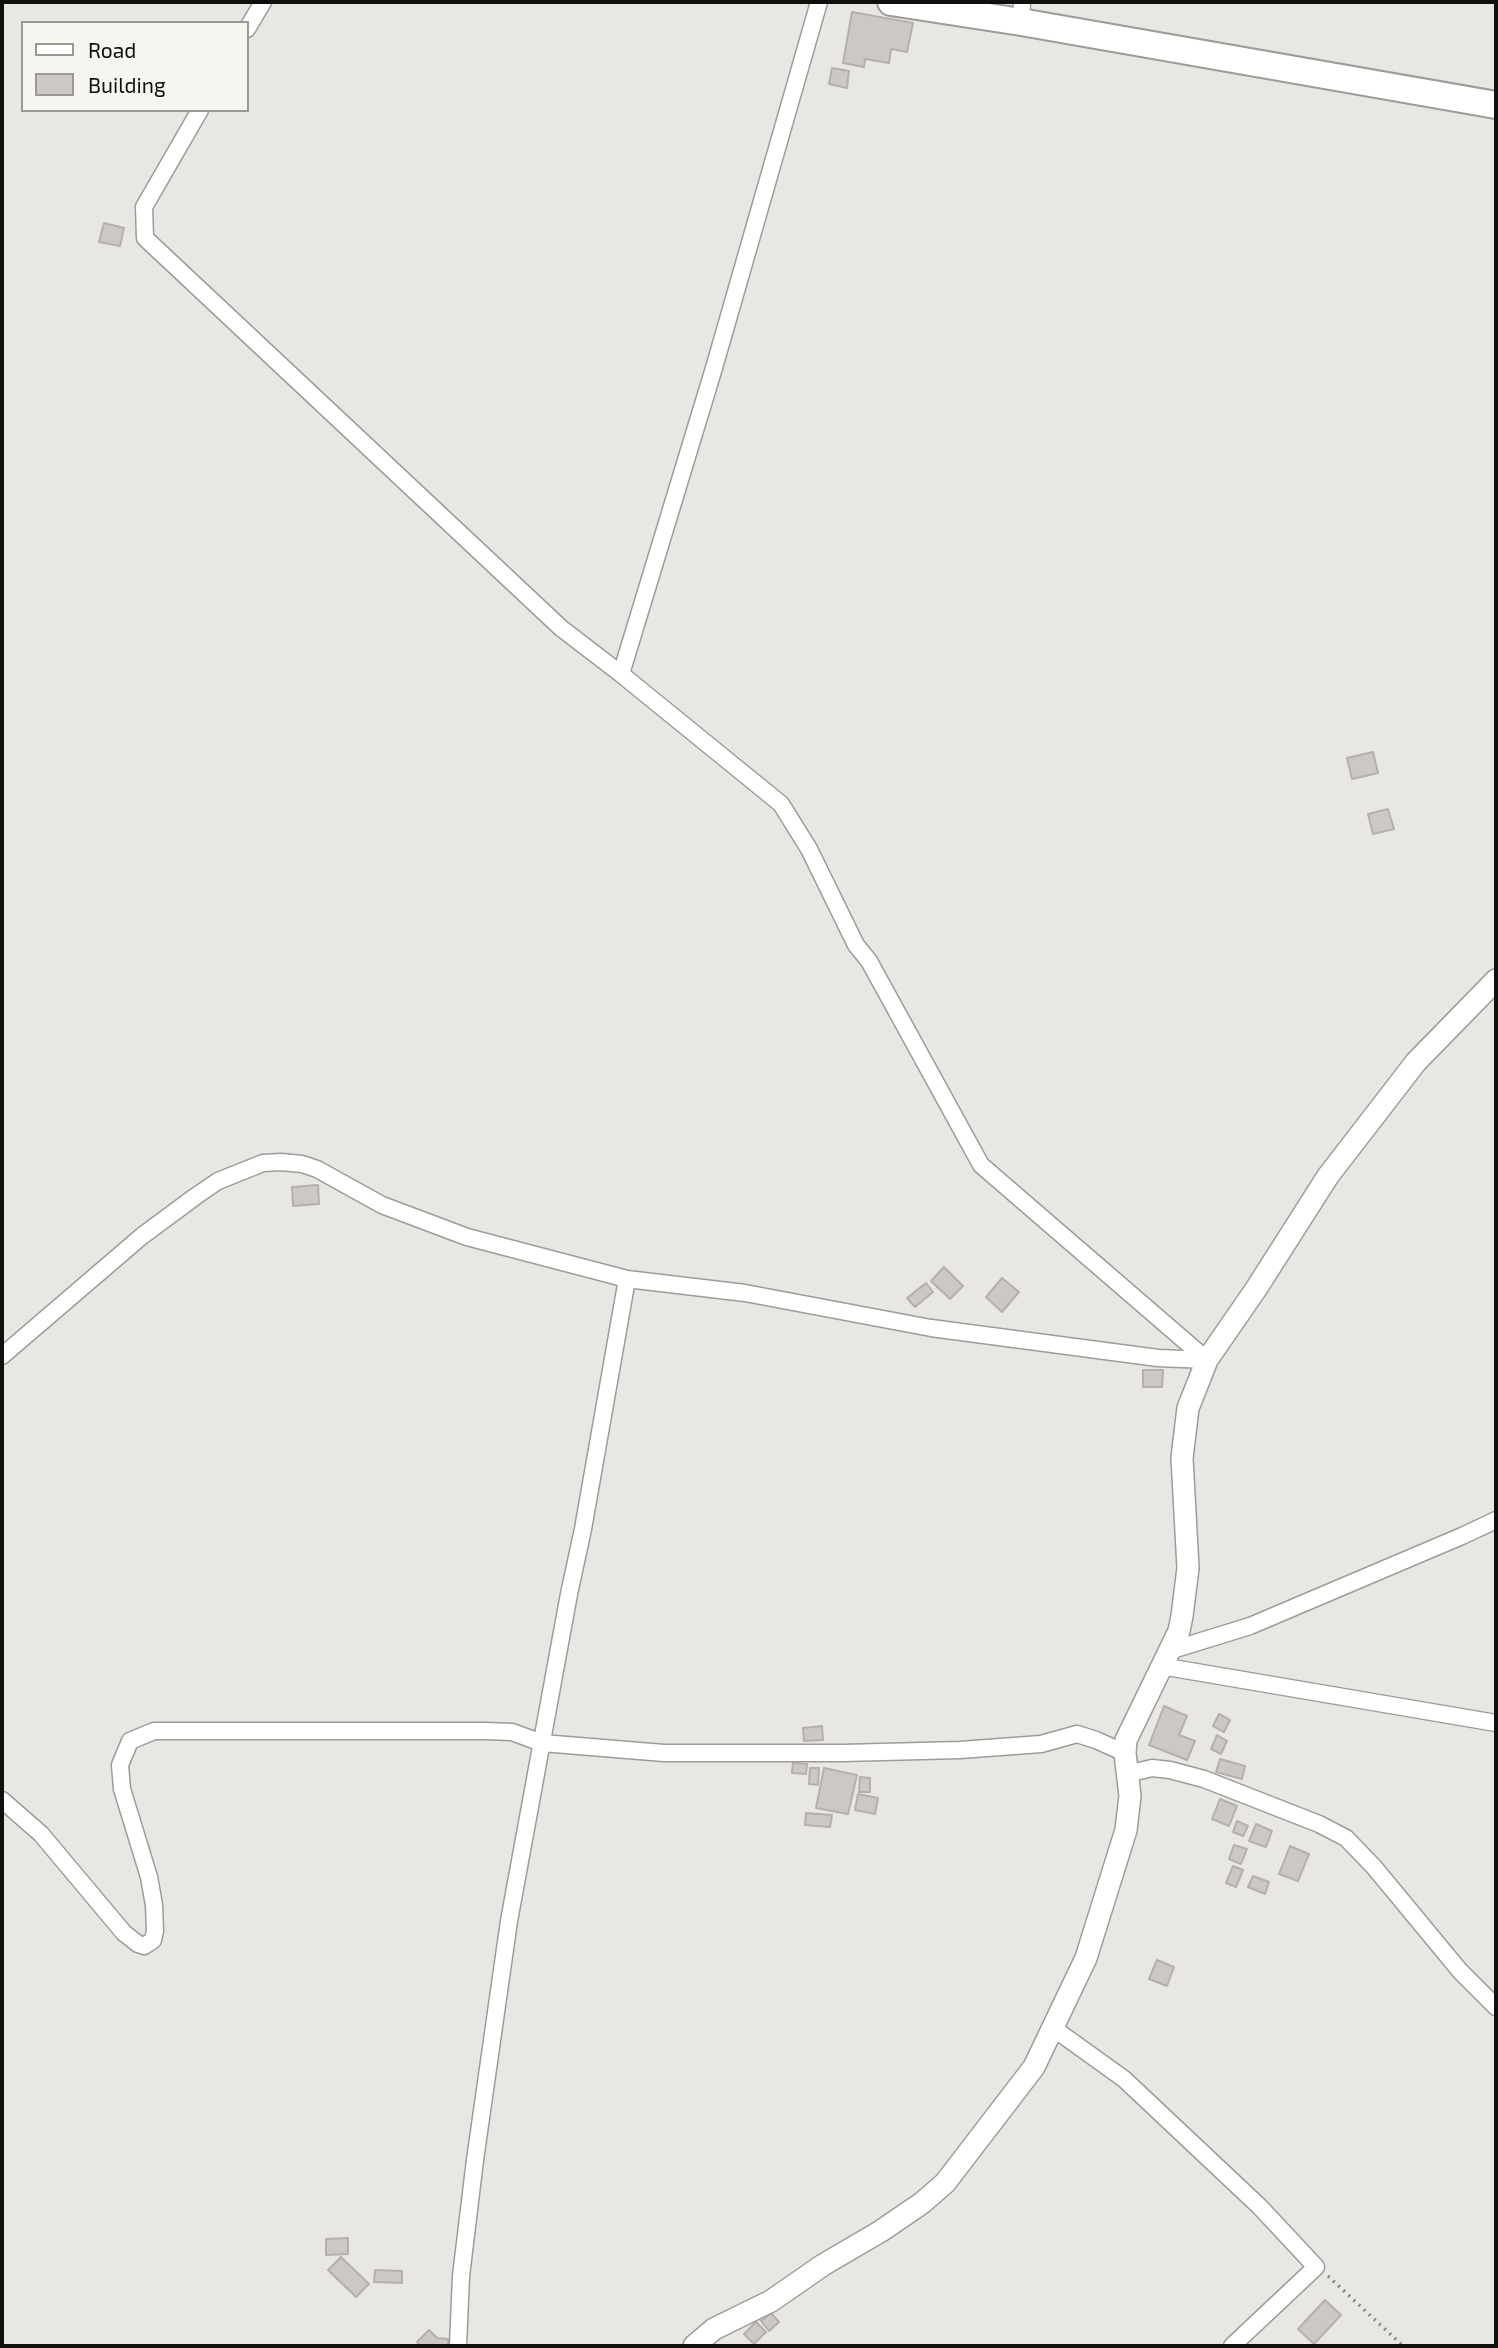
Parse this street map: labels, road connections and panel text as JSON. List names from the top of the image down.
{
  "legend": ["Road", "Building"]
}
